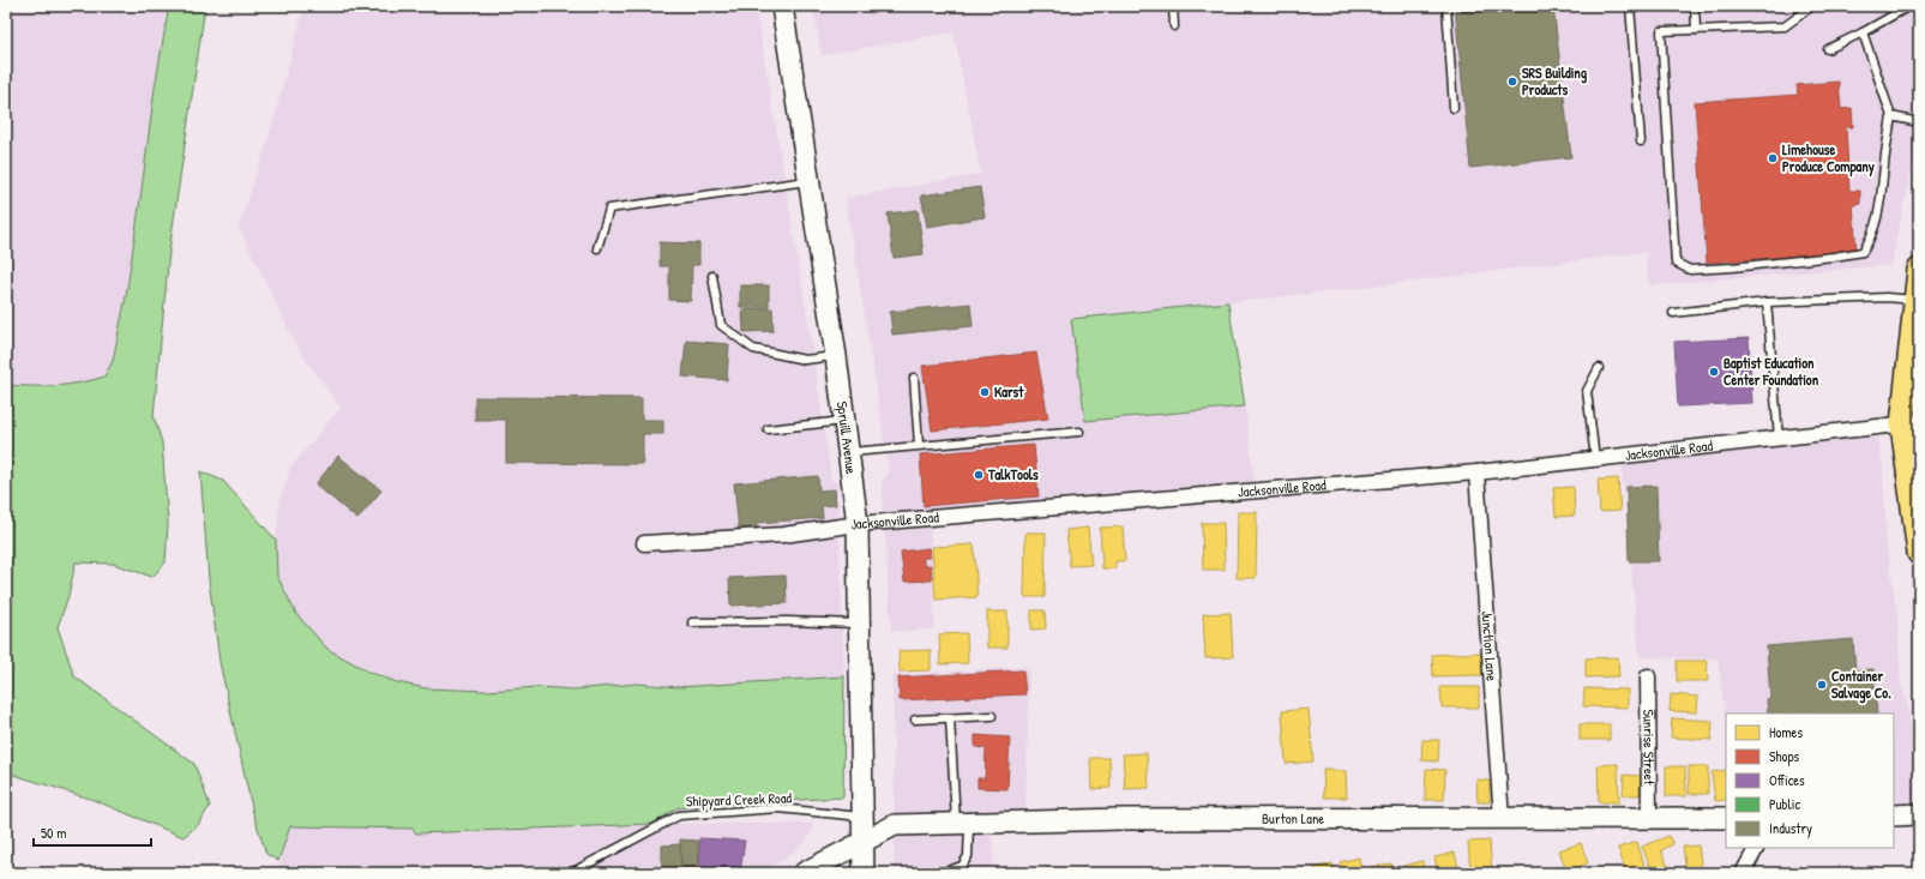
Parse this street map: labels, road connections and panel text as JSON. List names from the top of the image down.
{
  "streets": {
    "street": [
      "Spruill Avenue",
      "Jacksonville Road",
      "Junction Lane",
      "Sunrise Street",
      "Burton Lane"
    ],
    "lane": ["Shipyard Creek Road"]
  },
  "crossings": [
    ["Spruill Avenue", "Jacksonville Road"],
    ["Spruill Avenue", "Shipyard Creek Road"],
    ["Spruill Avenue", "Burton Lane"],
    ["Jacksonville Road", "Junction Lane"],
    ["Junction Lane", "Burton Lane"],
    ["Sunrise Street", "Burton Lane"]
  ],
  "places": [
    "SRS Building Products",
    "Limehouse Produce Company",
    "Baptist Education Center Foundation",
    "Karst",
    "TalkTools",
    "Container Salvage Co."
  ],
  "legend": [
    "Homes",
    "Shops",
    "Offices",
    "Public",
    "Industry"
  ],
  "scale_bar": "50 m"
}
